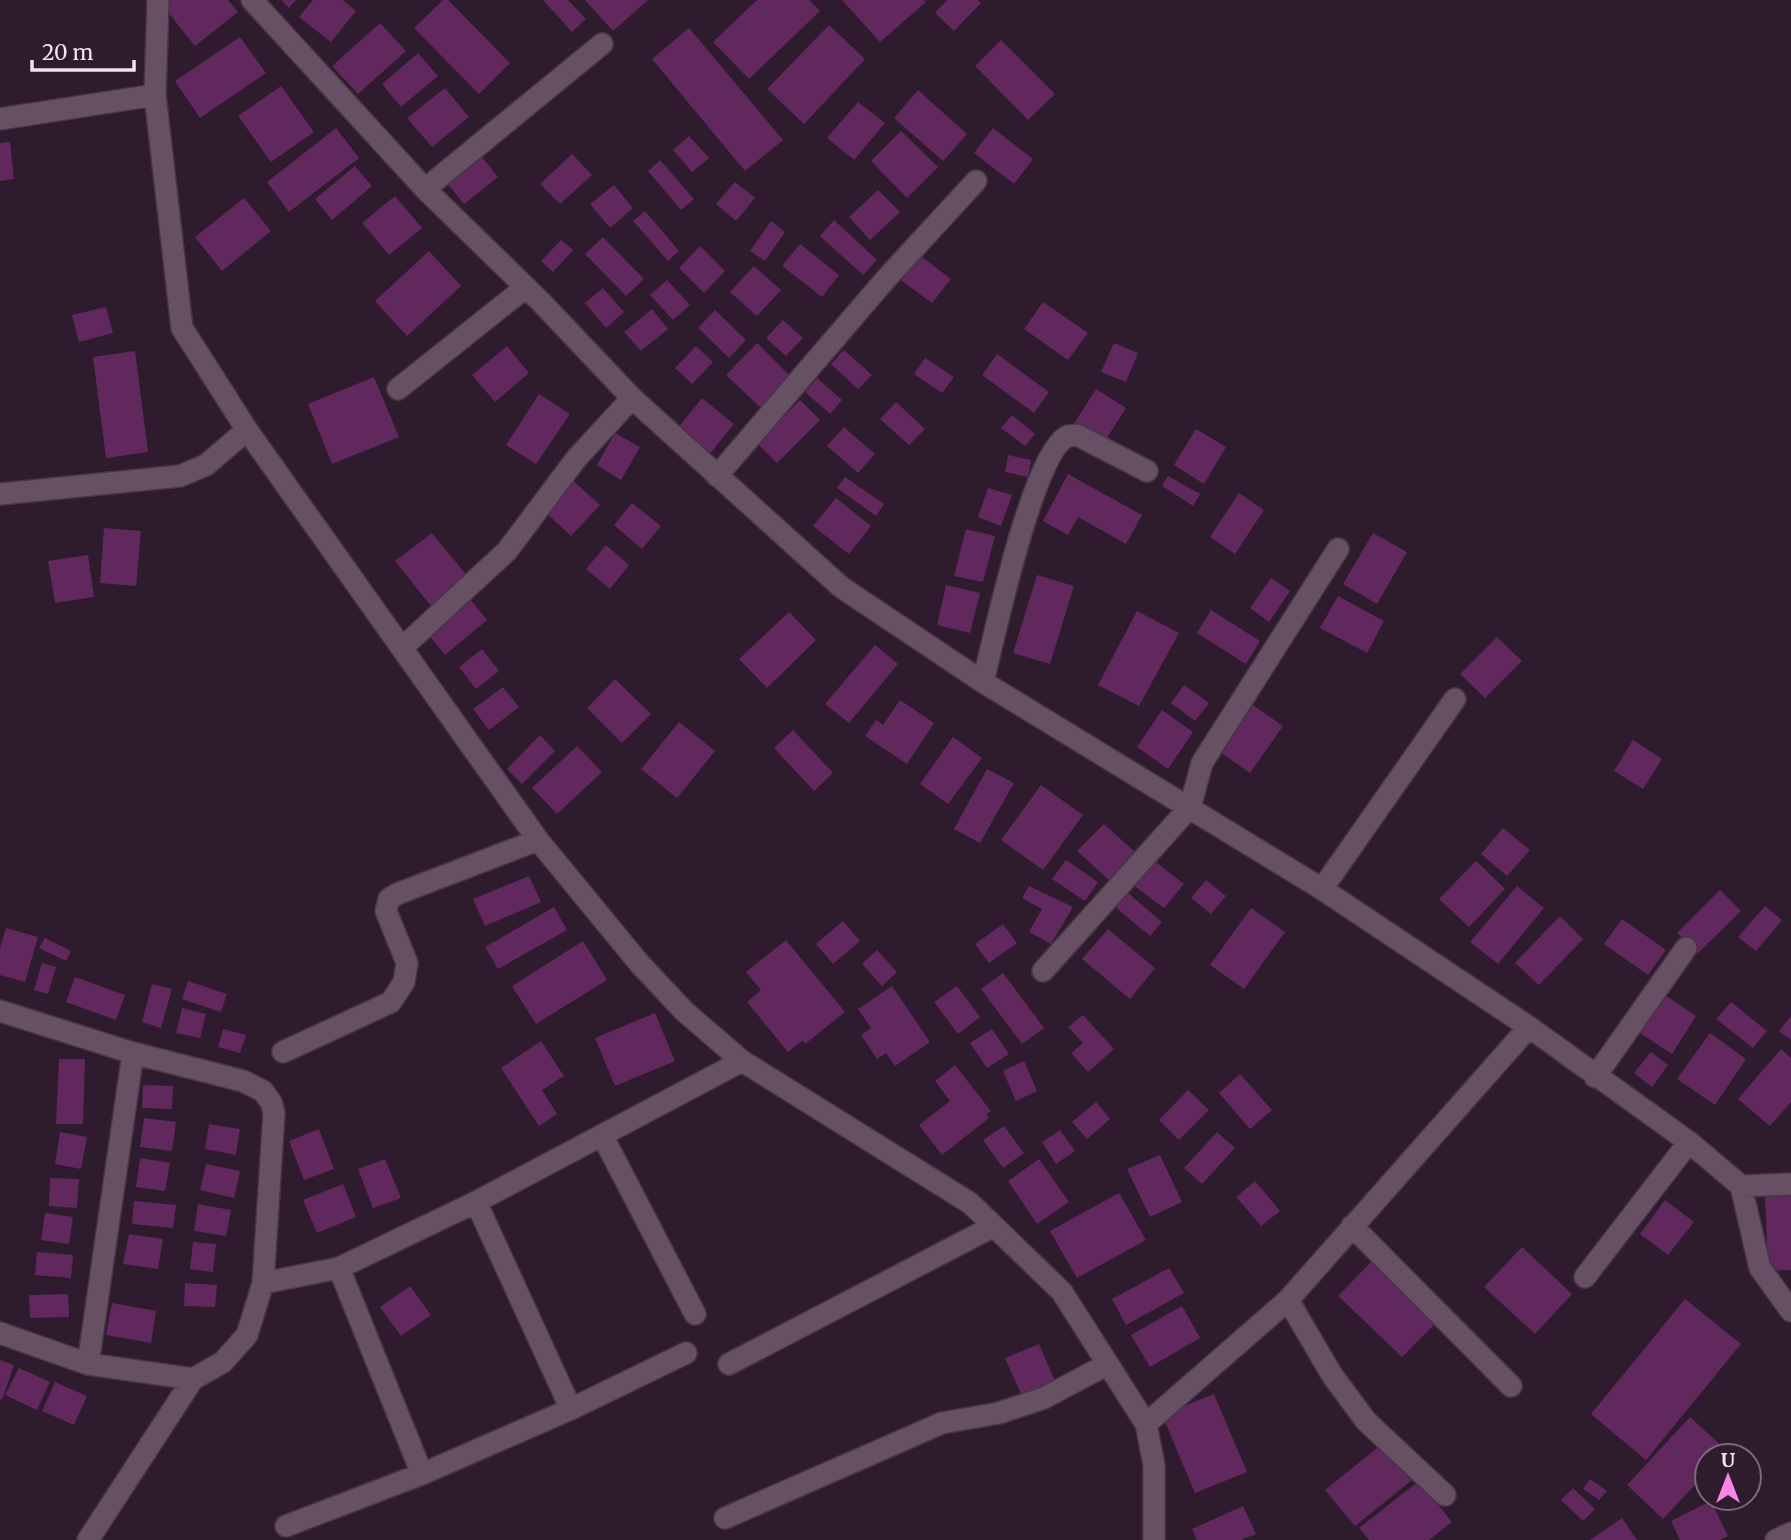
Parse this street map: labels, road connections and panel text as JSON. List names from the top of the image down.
{
  "scale_bar": "20 m",
  "north": "top"
}
